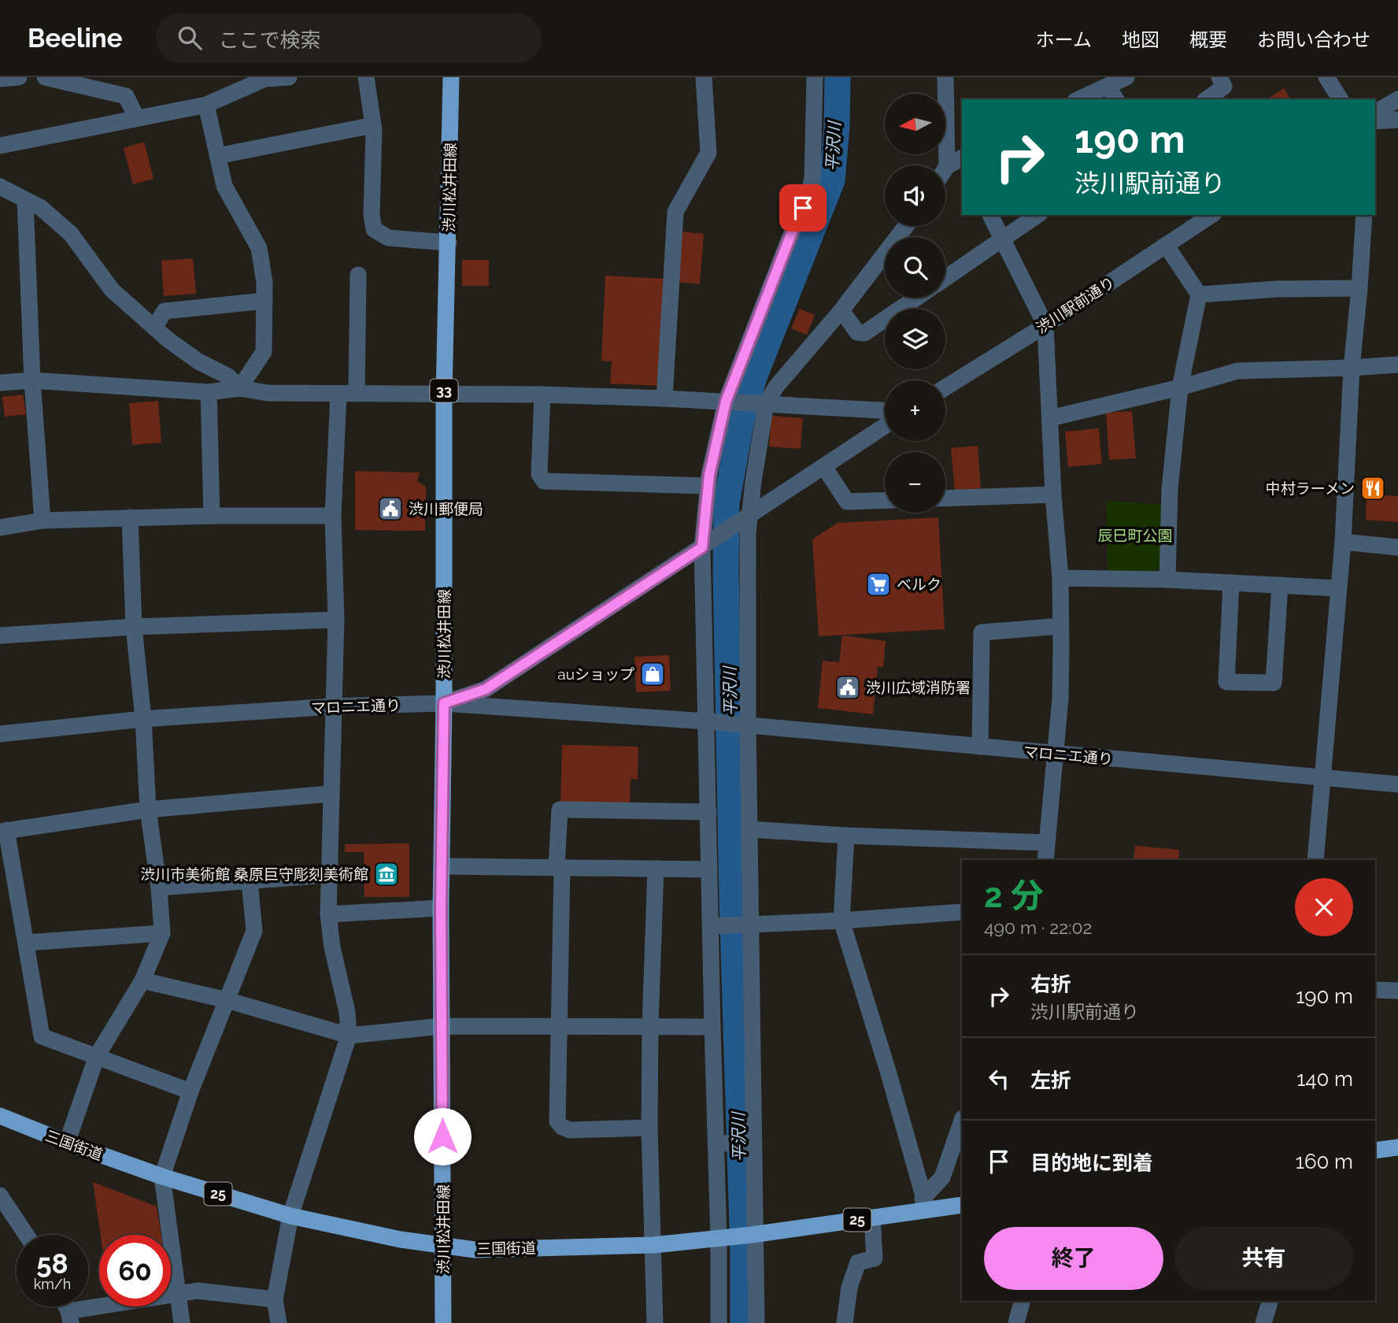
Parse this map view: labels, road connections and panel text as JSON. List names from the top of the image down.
{
  "streets": {
    "main road": [
      "渋川松井田線",
      "33",
      "三国街道",
      "25"
    ],
    "street": ["渋川駅前通り", "マロニエ通り"]
  },
  "crossings": [
    ["渋川松井田線", "マロニエ通り"],
    ["渋川松井田線", "三国街道"]
  ],
  "water": ["平沢川"],
  "parks": ["辰巳町公園"],
  "places": {
    "restaurant": ["中村ラーメン"],
    "public building": ["渋川郵便局", "渋川広域消防署"],
    "supermarket": ["ベルク"],
    "shop": ["auショップ"],
    "museum": ["渋川市美術館 桑原巨守彫刻美術館"]
  },
  "north": "left",
  "page": {
    "header": "Beeline",
    "search": "ここで検索",
    "nav": [
      "ホーム",
      "地図",
      "概要",
      "お問い合わせ"
    ],
    "map_buttons": ["+", "−"],
    "turn": ["190 m", "渋川駅前通り"],
    "heading": ["2 分", "490 m · 22:02"],
    "list": [
      {
        "name": "右折",
        "note": "渋川駅前通り",
        "value": "190 m"
      },
      {
        "name": "左折",
        "value": "140 m"
      },
      {
        "name": "目的地に到着",
        "value": "160 m"
      }
    ],
    "buttons": ["終了", "共有"],
    "speed": "58 km/h",
    "limit": "60"
  }
}
